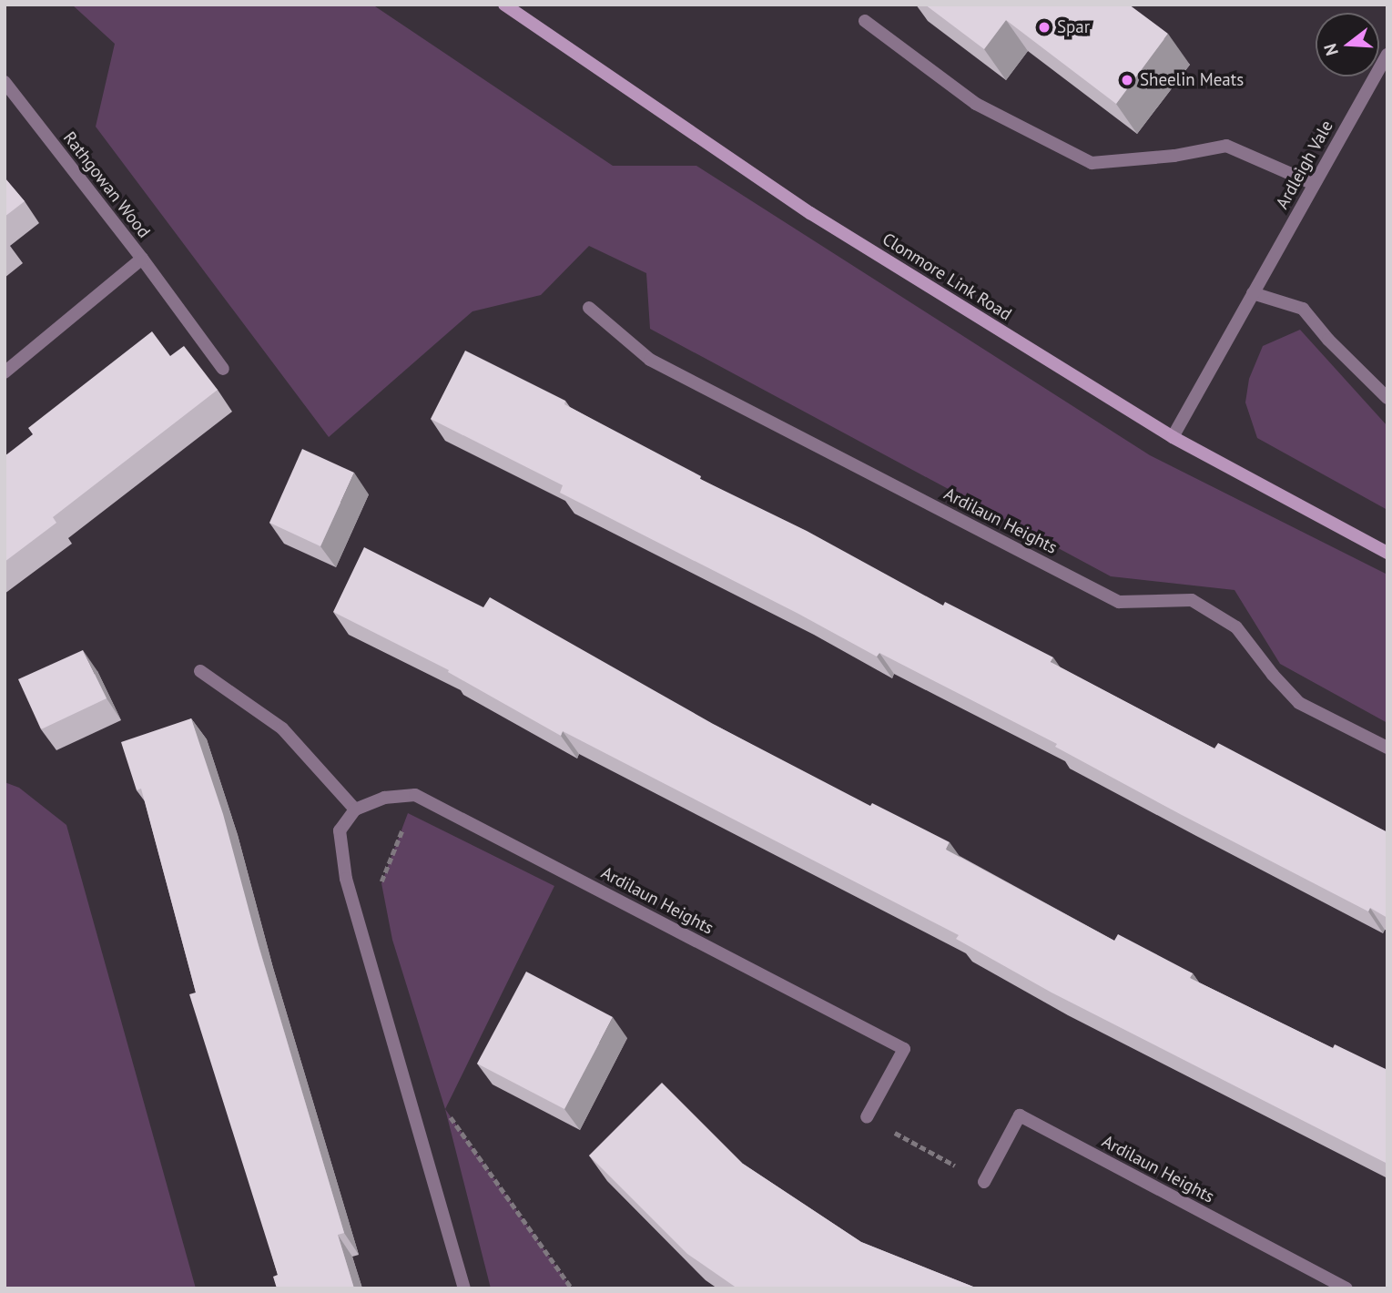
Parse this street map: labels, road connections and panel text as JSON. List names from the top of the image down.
{
  "streets": {
    "main road": ["Clonmore Link Road"],
    "street": ["Ardleigh Vale", "Rathgowan Wood", "Ardilaun Heights"]
  },
  "crossings": [
    ["Ardleigh Vale", "Clonmore Link Road"]
  ],
  "places": ["Spar", "Sheelin Meats"],
  "north": "left"
}
